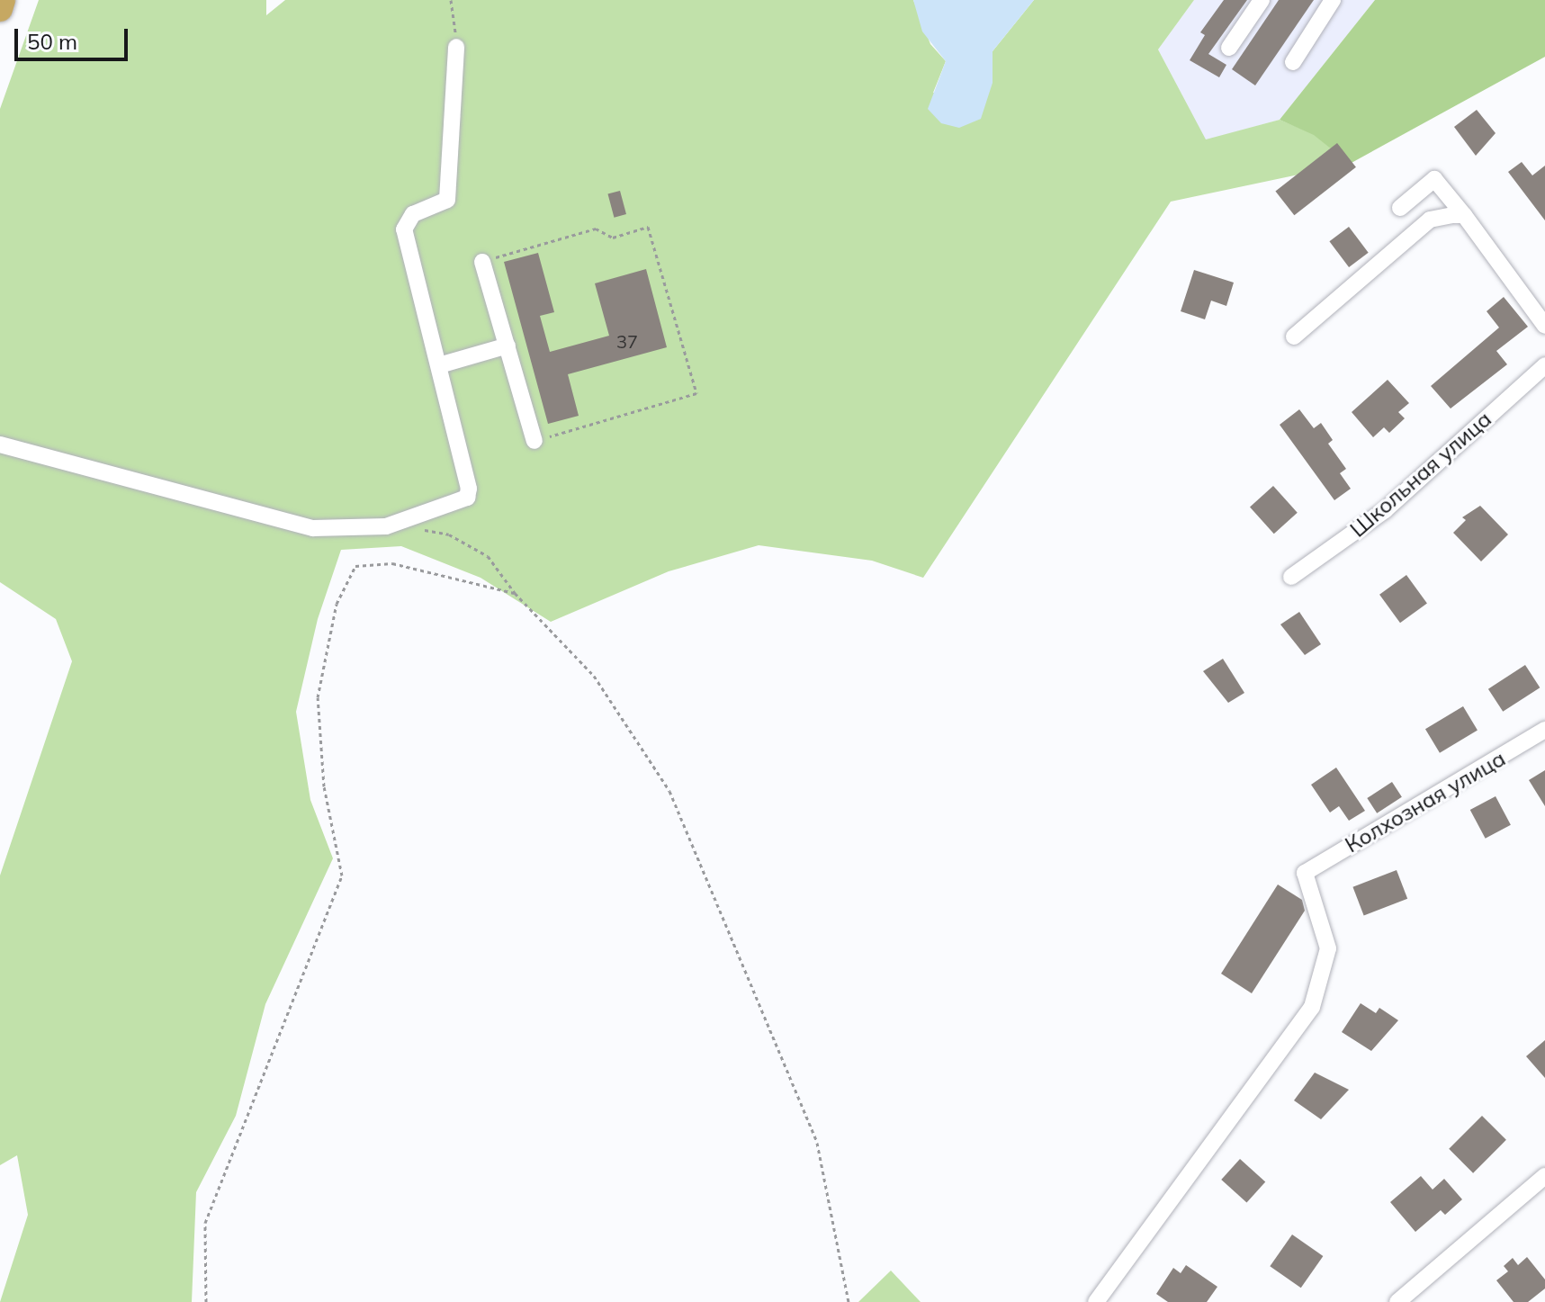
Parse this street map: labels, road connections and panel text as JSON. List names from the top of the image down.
{
  "streets": {
    "street": ["Школьная улица", "Колхозная улица"]
  },
  "house_numbers": ["37"],
  "scale_bar": "50 m"
}
